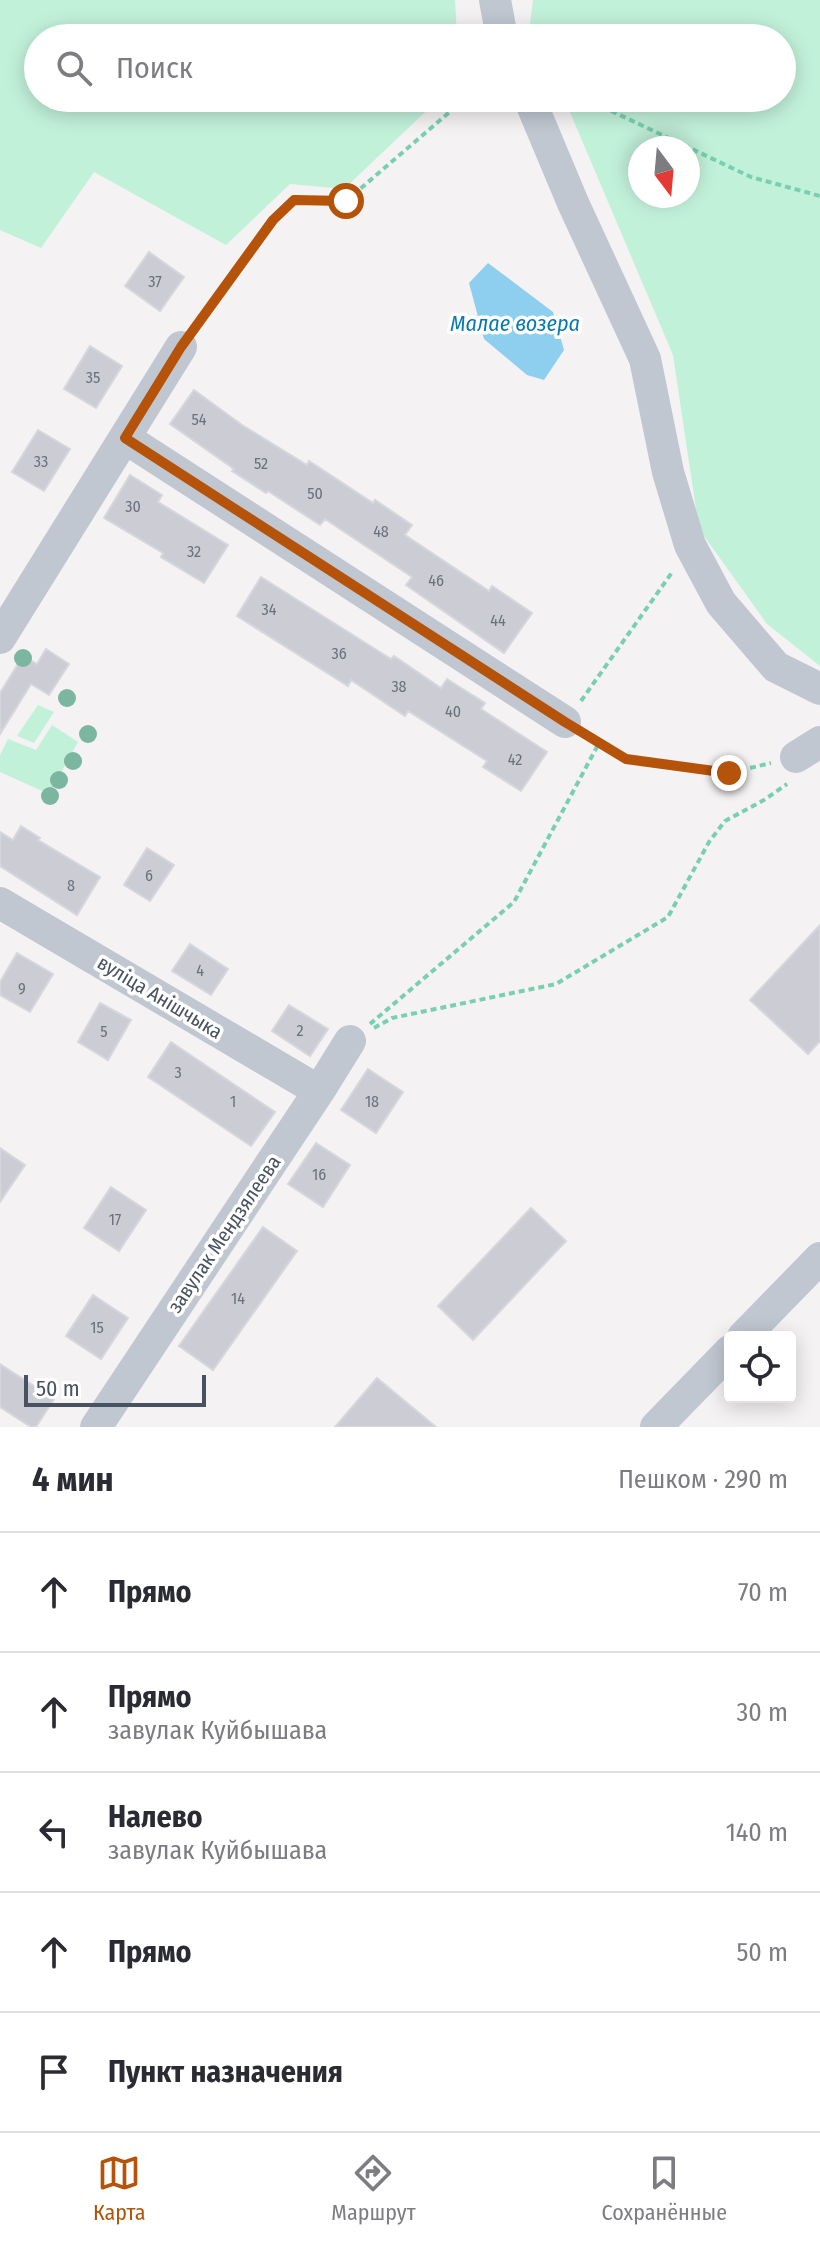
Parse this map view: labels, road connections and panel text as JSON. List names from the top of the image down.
{
  "streets": {
    "street": ["вуліца Анішчыка", "завулак Мендзялеева"]
  },
  "crossings": [
    ["вуліца Анішчыка", "завулак Мендзялеева"]
  ],
  "water": ["Малае возера"],
  "house_numbers": [
    "37",
    "35",
    "54",
    "33",
    "52",
    "50",
    "30",
    "48",
    "32",
    "46",
    "34",
    "44",
    "36",
    "38",
    "40",
    "42",
    "6",
    "8",
    "4",
    "9",
    "2",
    "5",
    "3",
    "1",
    "18",
    "16",
    "17",
    "14",
    "15"
  ],
  "scale_bar": "50 m",
  "north": "bottom",
  "page": {
    "search": "Поиск",
    "scale": "50 m",
    "heading": ["4 мин", "Пешком · 290 m"],
    "list": [
      ["Прямо", "70 m"],
      ["Прямо", "завулак Куйбышава", "30 m"],
      ["Налево", "завулак Куйбышава", "140 m"],
      ["Прямо", "50 m"],
      "Пункт назначения"
    ],
    "nav": ["Карта", "Маршрут", "Сохранённые"]
  }
}
